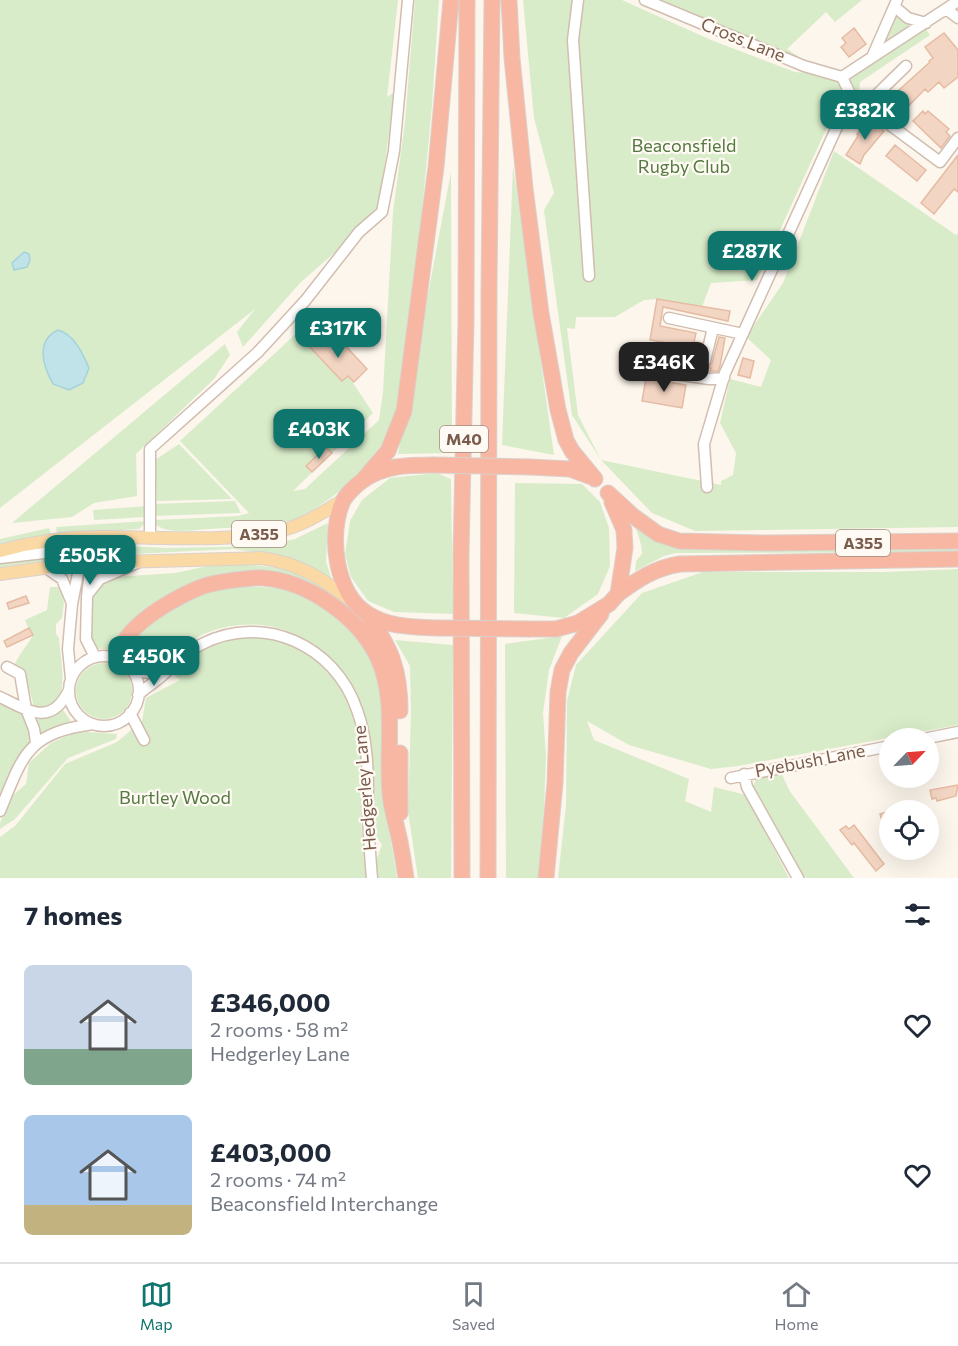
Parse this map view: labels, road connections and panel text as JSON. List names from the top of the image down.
{
  "streets": {
    "highway": ["M40", "A355"],
    "street": ["Cross Lane", "Pyebush Lane", "Hedgerley Lane"]
  },
  "parks": ["Beaconsfield Rugby Club", "Burtley Wood"],
  "north": "top right",
  "page": {
    "price": [
      "£382K",
      "£287K",
      "£317K",
      "£346K",
      "£403K",
      "£505K",
      "£450K"
    ],
    "heading": "7 homes",
    "list": [
      {
        "name": "£346,000",
        "note": "2 rooms · 58 m² · Hedgerley Lane"
      },
      {
        "name": "£403,000",
        "note": "2 rooms · 74 m² · Beaconsfield Interchange"
      }
    ],
    "tabs": ["Map", "Saved", "Home"]
  }
}
